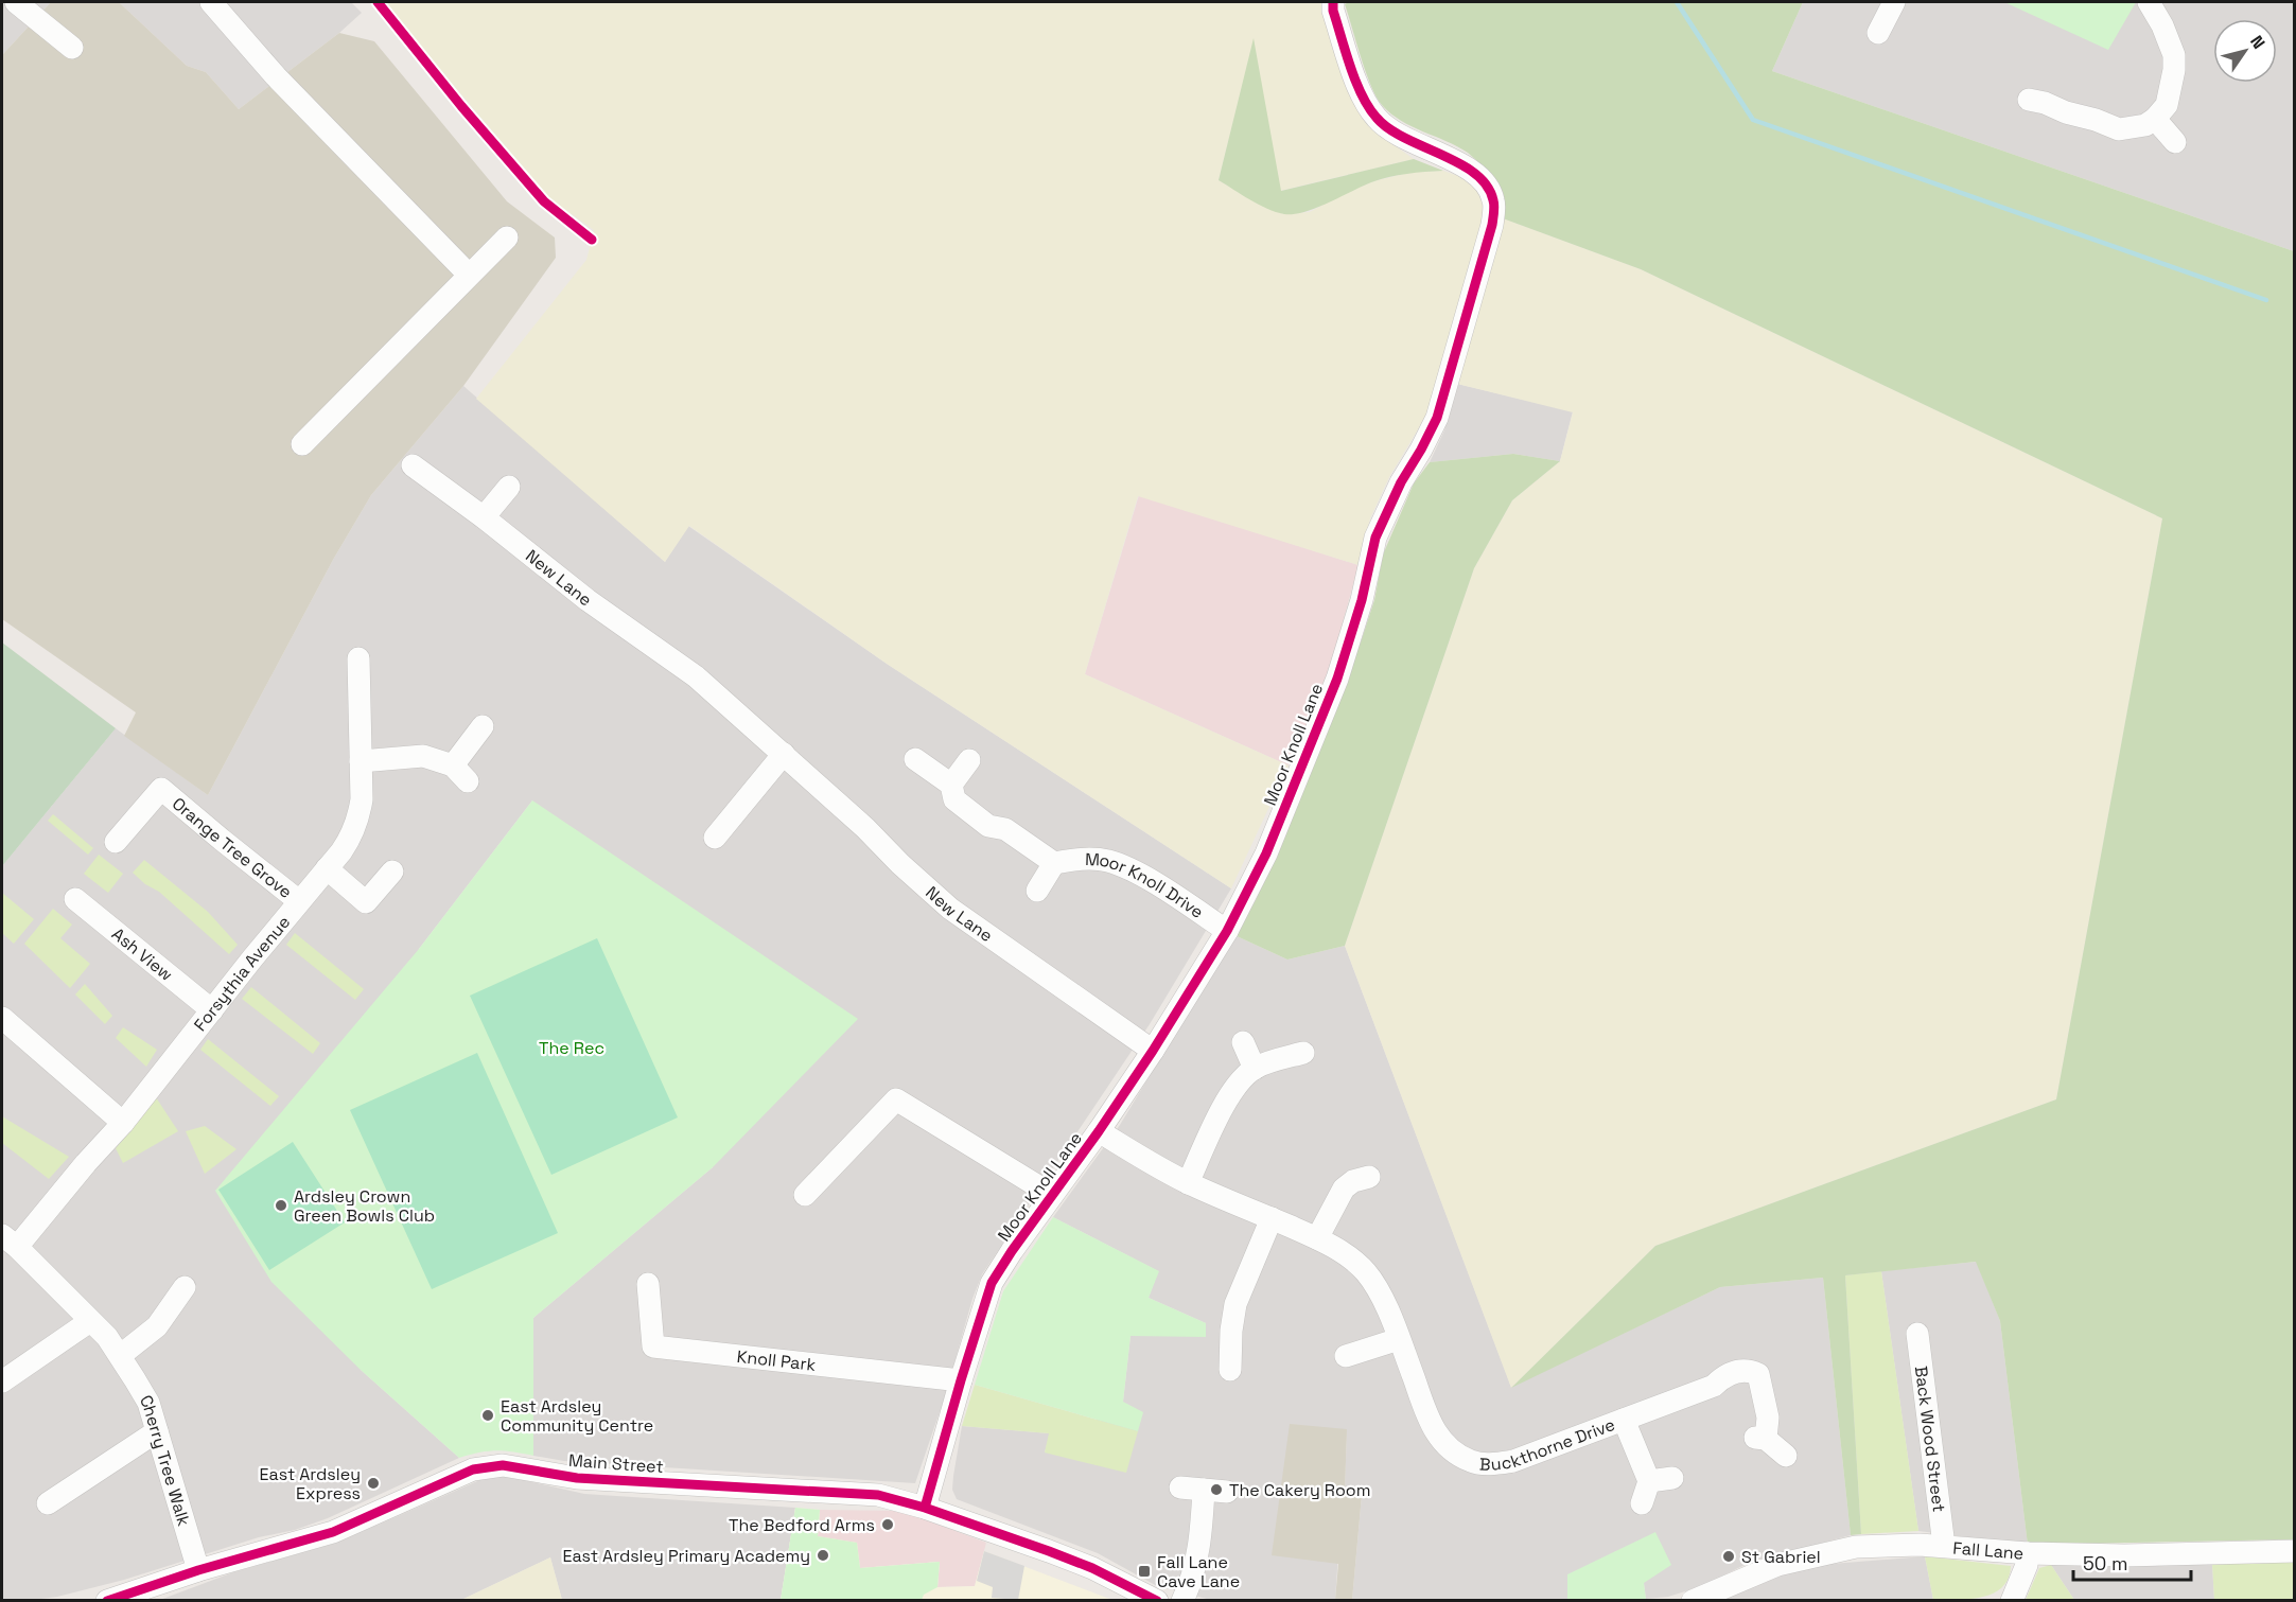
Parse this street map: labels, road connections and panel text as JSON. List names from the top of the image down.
{
  "streets": {
    "street": [
      "New Lane",
      "Moor Knoll Lane",
      "Orange Tree Grove",
      "Moor Knoll Drive",
      "Ash View",
      "Forsythia Avenue",
      "Knoll Park",
      "Back Wood Street",
      "Buckthorne Drive",
      "Cherry Tree Walk",
      "Main Street",
      "Fall Lane"
    ]
  },
  "crossings": [
    ["New Lane", "Moor Knoll Lane"],
    ["Moor Knoll Lane", "Moor Knoll Drive"],
    ["Moor Knoll Lane", "Knoll Park"],
    ["Moor Knoll Lane", "Buckthorne Drive"],
    ["Moor Knoll Lane", "Main Street"],
    ["Orange Tree Grove", "Forsythia Avenue"],
    ["Ash View", "Forsythia Avenue"],
    ["Forsythia Avenue", "Cherry Tree Walk"],
    ["Back Wood Street", "Fall Lane"],
    ["Cherry Tree Walk", "Main Street"]
  ],
  "parks": ["The Rec"],
  "places": {
    "other": [
      "Ardsley Crown Green Bowls Club",
      "East Ardsley Community Centre",
      "East Ardsley Express",
      "The Cakery Room",
      "The Bedford Arms",
      "East Ardsley Primary Academy",
      "St Gabriel"
    ],
    "transit": ["Fall Lane Cave Lane"]
  },
  "scale_bar": "50 m",
  "north": "top right"
}
